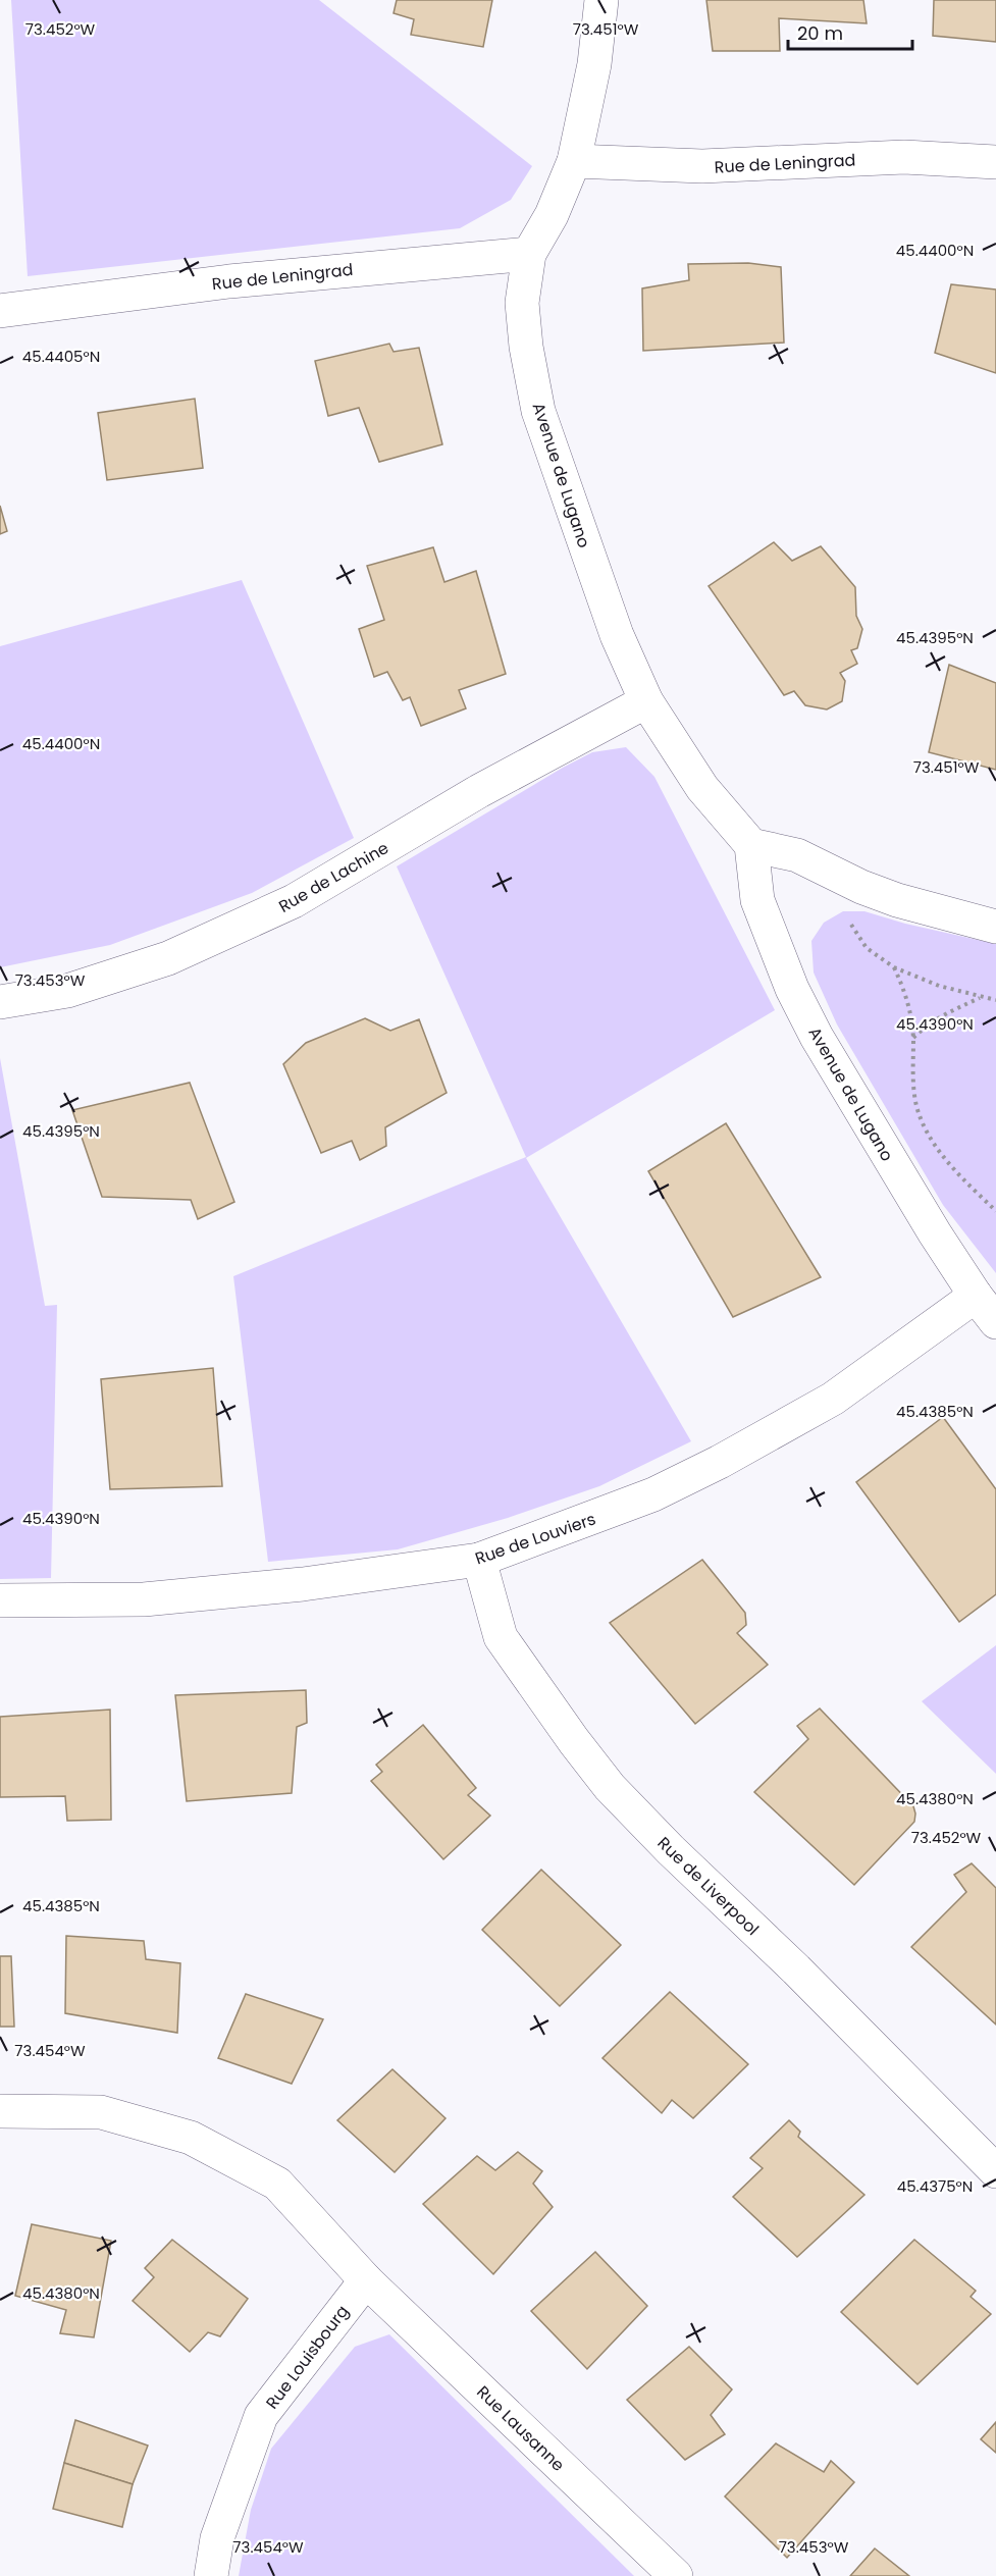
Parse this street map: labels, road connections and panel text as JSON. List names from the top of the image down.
{
  "streets": {
    "street": [
      "Rue de Leningrad",
      "Avenue de Lugano",
      "Rue de Lachine",
      "Rue de Louviers",
      "Rue de Liverpool",
      "Rue Louisbourg",
      "Rue Lausanne"
    ]
  },
  "crossings": [
    ["Rue de Leningrad", "Avenue de Lugano"],
    ["Avenue de Lugano", "Rue de Lachine"],
    ["Avenue de Lugano", "Rue de Louviers"],
    ["Rue de Louviers", "Rue de Liverpool"],
    ["Rue Louisbourg", "Rue Lausanne"]
  ],
  "scale_bar": "20 m",
  "coordinates": [
    "73.452°W",
    "73.451°W",
    "45.4400°N",
    "45.4405°N",
    "45.4395°N",
    "73.453°W",
    "45.4390°N",
    "45.4385°N",
    "45.4380°N",
    "73.454°W",
    "45.4375°N"
  ]
}
